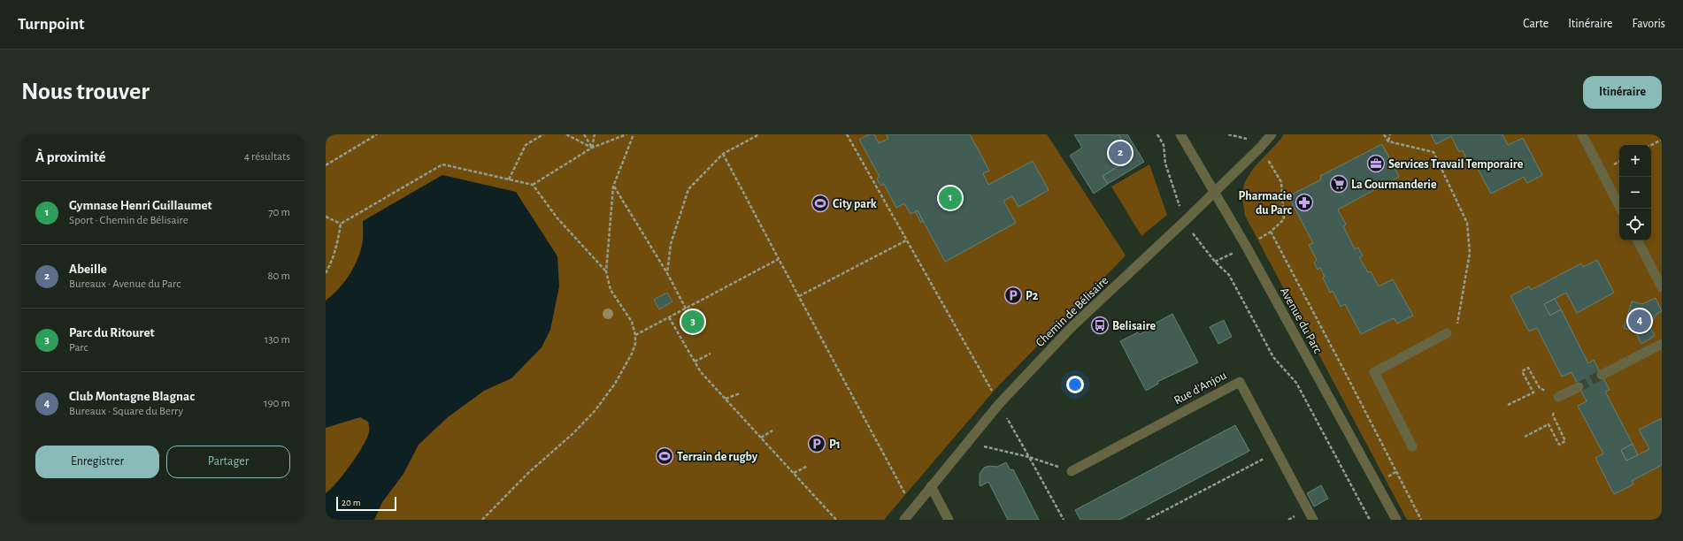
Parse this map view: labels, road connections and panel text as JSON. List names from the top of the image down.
{
  "streets": {
    "street": ["Chemin de Bélisaire", "Avenue du Parc", "Rue d'Anjou"]
  },
  "crossings": [
    ["Chemin de Bélisaire", "Avenue du Parc"]
  ],
  "places": {
    "office": ["Services Travail Temporaire"],
    "supermarket": ["La Gourmanderie"],
    "pharmacy": ["Pharmacie du Parc"],
    "sports": ["City park", "Terrain de rugby"],
    "parking": ["P2", "P1"],
    "bus stop": ["Belisaire"]
  },
  "scale_bar": "20 m",
  "page": {
    "header": "Turnpoint",
    "nav": ["Carte", "Itinéraire", "Favoris"],
    "buttons": [
      "Itinéraire",
      ["Enregistrer", "Partager"]
    ],
    "title": "Nous trouver",
    "heading": ["À proximité", "4 résultats"],
    "pins": [
      "2",
      "1",
      "4",
      "3"
    ],
    "map_buttons": ["+", "−"],
    "list": [
      {
        "mark": "1",
        "name": "Gymnase Henri Guillaumet",
        "note": "Sport · Chemin de Bélisaire",
        "value": "70 m"
      },
      {
        "mark": "2",
        "name": "Abeille",
        "note": "Bureaux · Avenue du Parc",
        "value": "80 m"
      },
      {
        "mark": "3",
        "name": "Parc du Ritouret",
        "note": "Parc",
        "value": "130 m"
      },
      {
        "mark": "4",
        "name": "Club Montagne Blagnac",
        "note": "Bureaux · Square du Berry",
        "value": "190 m"
      }
    ],
    "scale": "20 m"
  }
}
